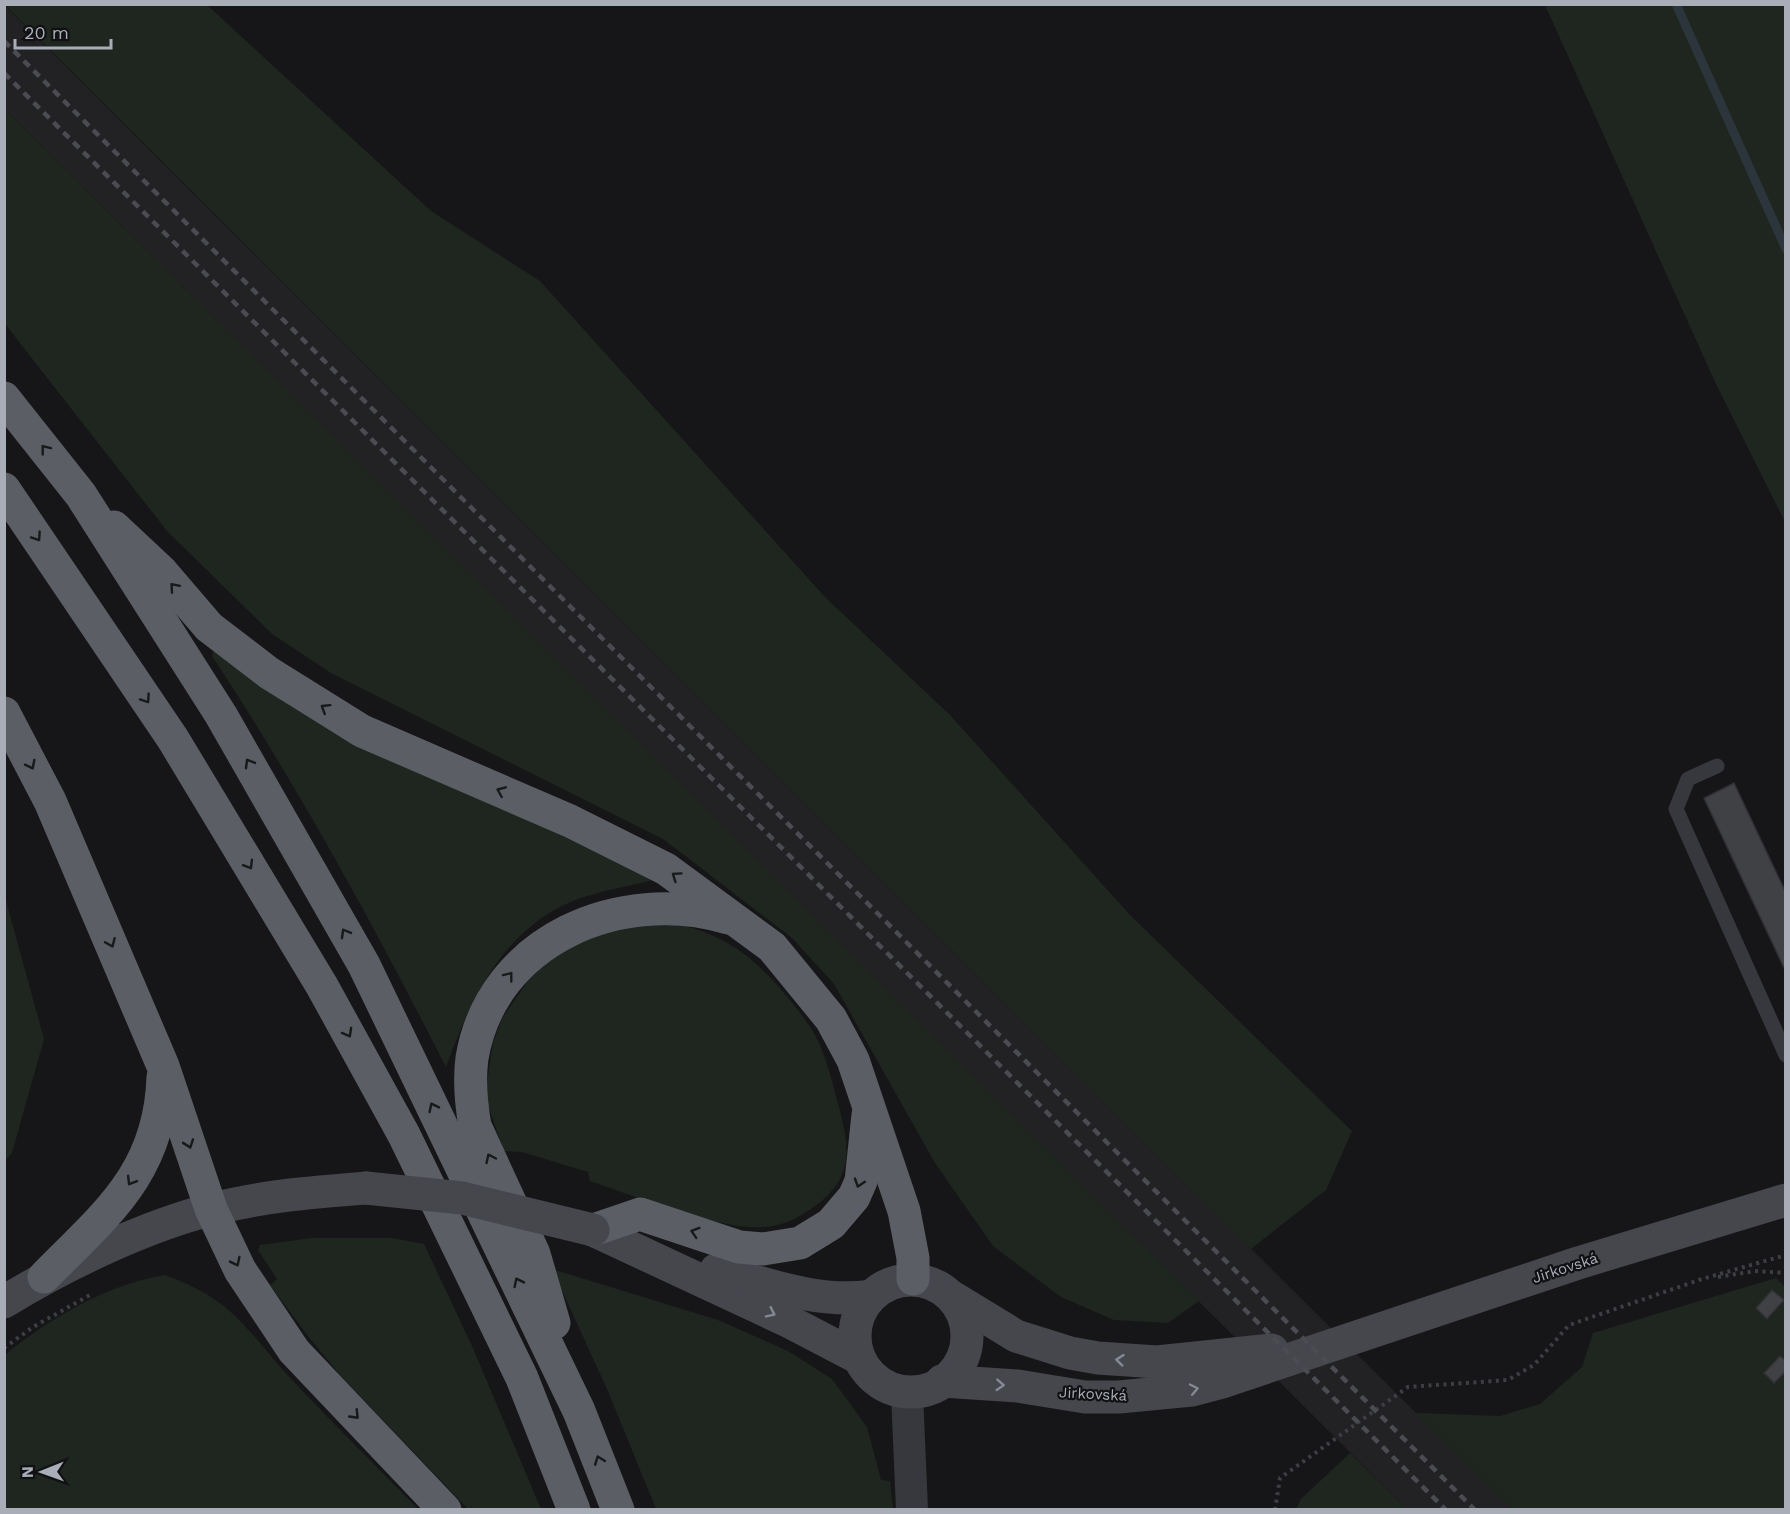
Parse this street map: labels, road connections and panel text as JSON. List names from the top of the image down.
{
  "streets": {
    "main road": ["Jirkovská"]
  },
  "scale_bar": "20 m",
  "north": "left"
}
